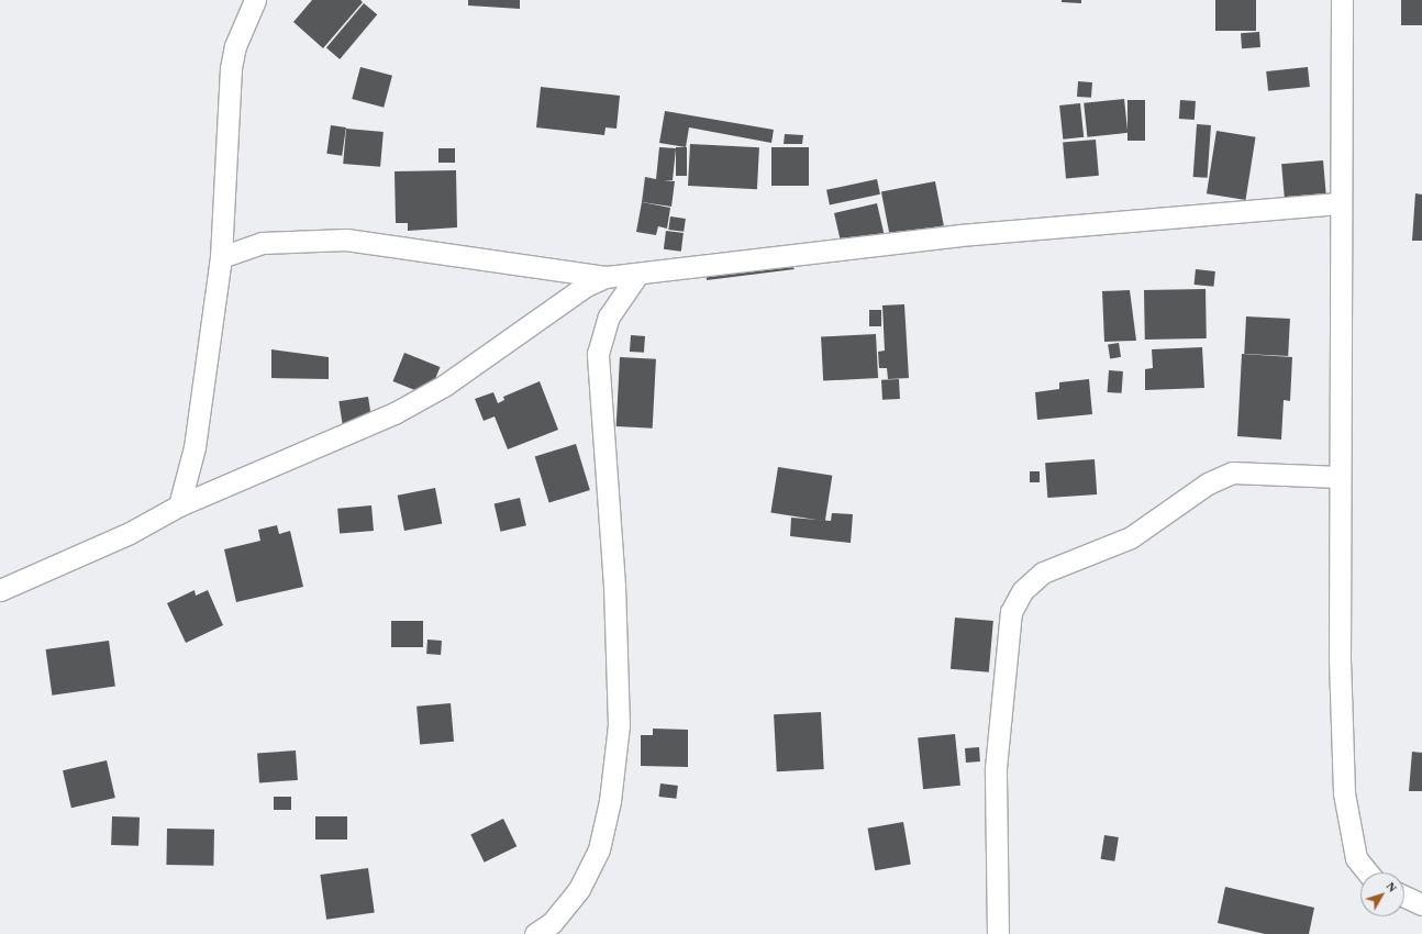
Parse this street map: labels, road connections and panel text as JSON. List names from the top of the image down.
{
  "north": "top right"
}
